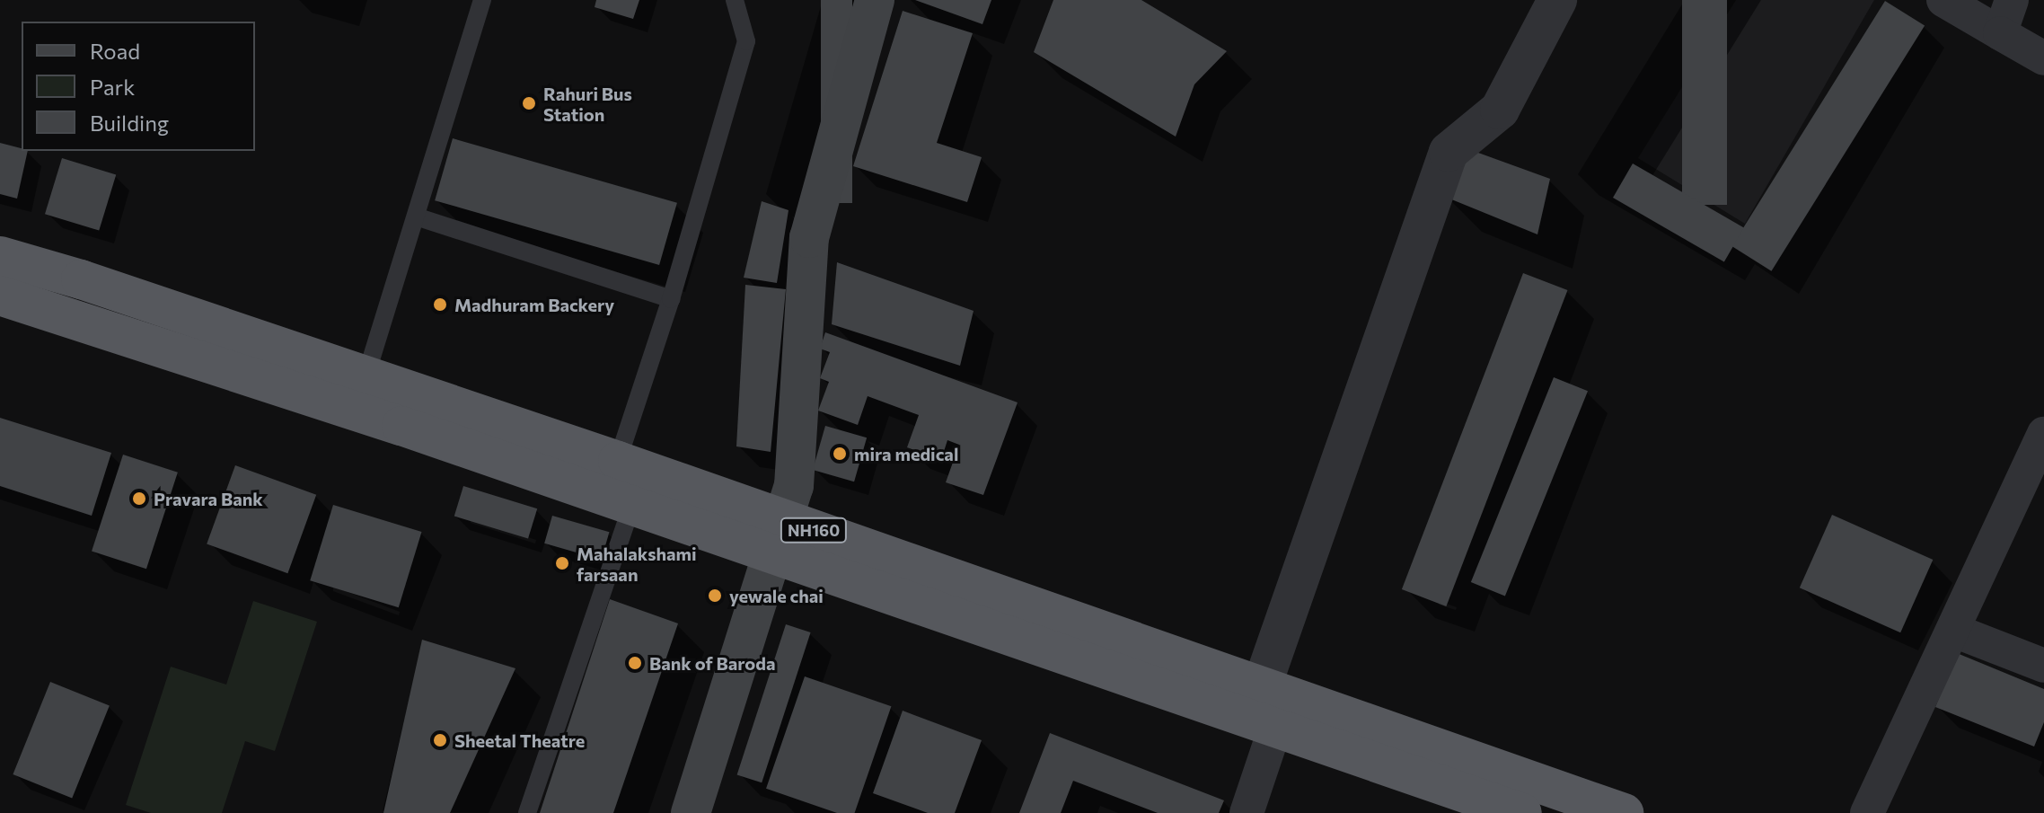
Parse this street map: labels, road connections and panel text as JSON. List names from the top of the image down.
{
  "streets": {
    "highway": ["NH160"]
  },
  "places": [
    "Rahuri Bus Station",
    "Madhuram Backery",
    "mira medical",
    "Pravara Bank",
    "Mahalakshami farsaan",
    "yewale chai",
    "Bank of Baroda",
    "Sheetal Theatre"
  ],
  "legend": ["Road", "Park", "Building"]
}
